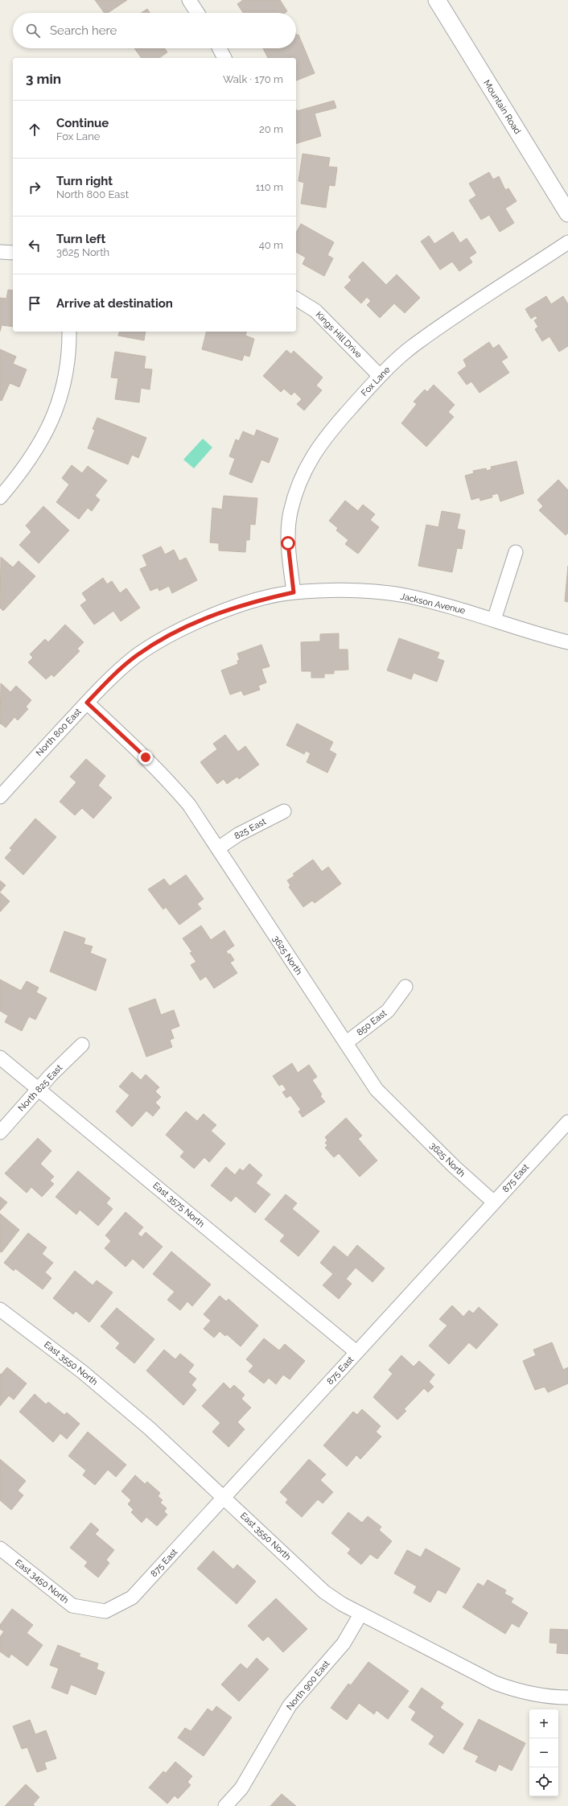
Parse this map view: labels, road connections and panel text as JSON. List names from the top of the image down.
{
  "streets": {
    "street": [
      "Mountain Road",
      "Kings Hill Drive",
      "Fox Lane",
      "Jackson Avenue",
      "North 800 East",
      "825 East",
      "3625 North",
      "850 East",
      "North 825 East",
      "875 East",
      "East 3575 North",
      "East 3550 North",
      "East 3450 North",
      "North 900 East"
    ]
  },
  "crossings": [
    ["Kings Hill Drive", "Fox Lane"],
    ["Fox Lane", "Jackson Avenue"],
    ["Fox Lane", "North 800 East"],
    ["Jackson Avenue", "North 800 East"],
    ["North 800 East", "3625 North"],
    ["825 East", "3625 North"],
    ["3625 North", "850 East"],
    ["3625 North", "875 East"],
    ["North 825 East", "East 3575 North"],
    ["875 East", "East 3575 North"],
    ["875 East", "East 3550 North"],
    ["875 East", "East 3450 North"],
    ["East 3550 North", "North 900 East"]
  ],
  "page": {
    "search": "Search here",
    "heading": ["3 min", "Walk · 170 m"],
    "list": [
      ["Continue", "Fox Lane", "20 m"],
      ["Turn right", "North 800 East", "110 m"],
      ["Turn left", "3625 North", "40 m"],
      "Arrive at destination"
    ],
    "map_buttons": ["+", "−"]
  }
}
